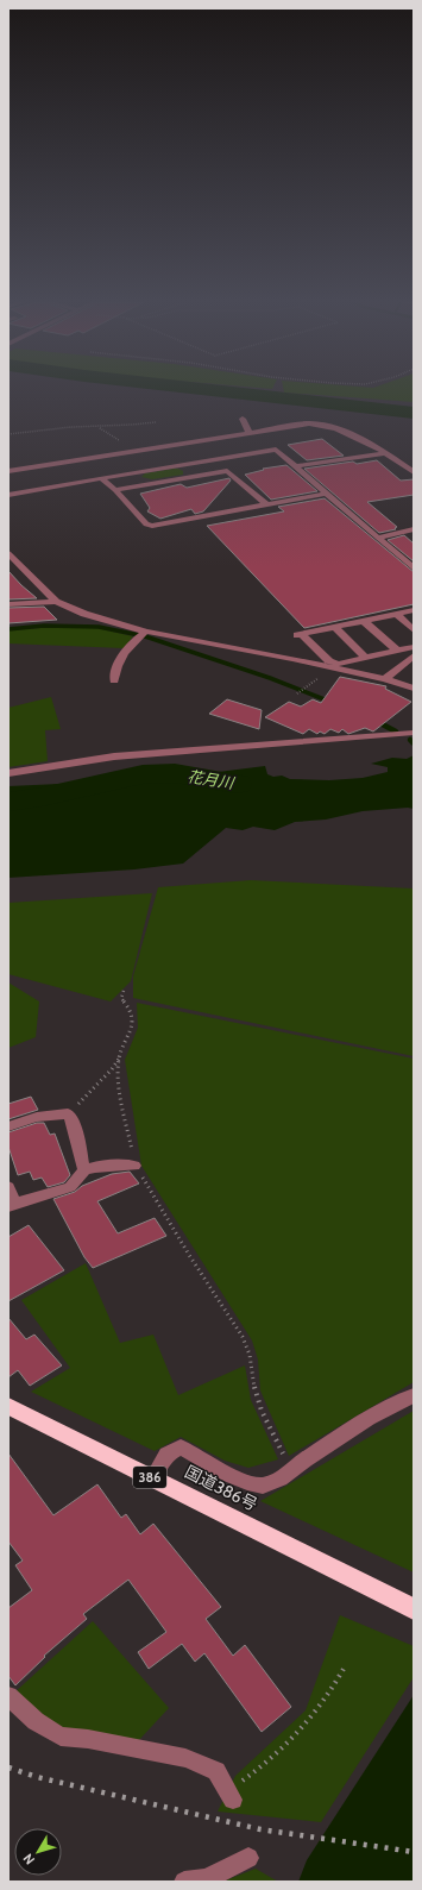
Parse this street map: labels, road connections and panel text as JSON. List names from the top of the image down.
{
  "streets": {
    "highway": ["386", "国道386号"]
  },
  "water": ["花月川"],
  "north": "bottom left"
}
